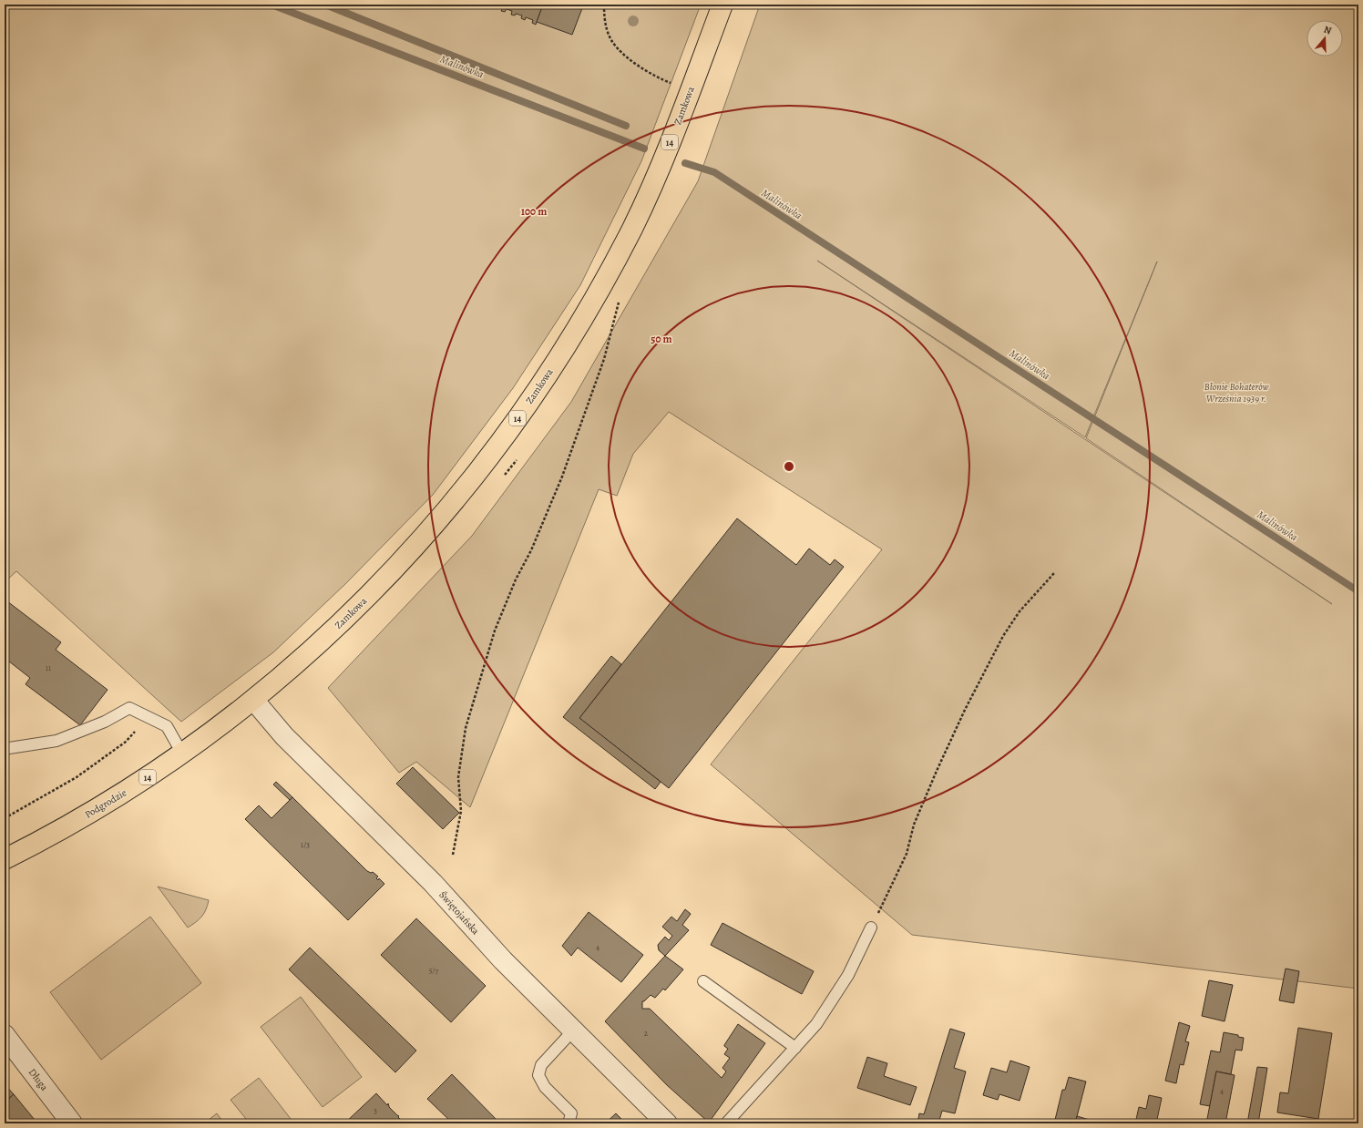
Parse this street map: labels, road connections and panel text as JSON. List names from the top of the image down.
{
  "streets": {
    "main road": ["Zamkowa", "14", "Podgrodzie"],
    "street": ["Świętojańska", "Długa"]
  },
  "crossings": [
    ["Zamkowa", "Podgrodzie"],
    ["Zamkowa", "Świętojańska"],
    ["Podgrodzie", "Świętojańska"]
  ],
  "water": ["Malinówka"],
  "parks": ["Błonie Bohaterów Września 1939 r."],
  "house_numbers": [
    "11",
    "1/3",
    "4",
    "5/7",
    "2",
    "4",
    "3"
  ],
  "north": "top",
  "rings": ["100 m", "50 m"]
}
